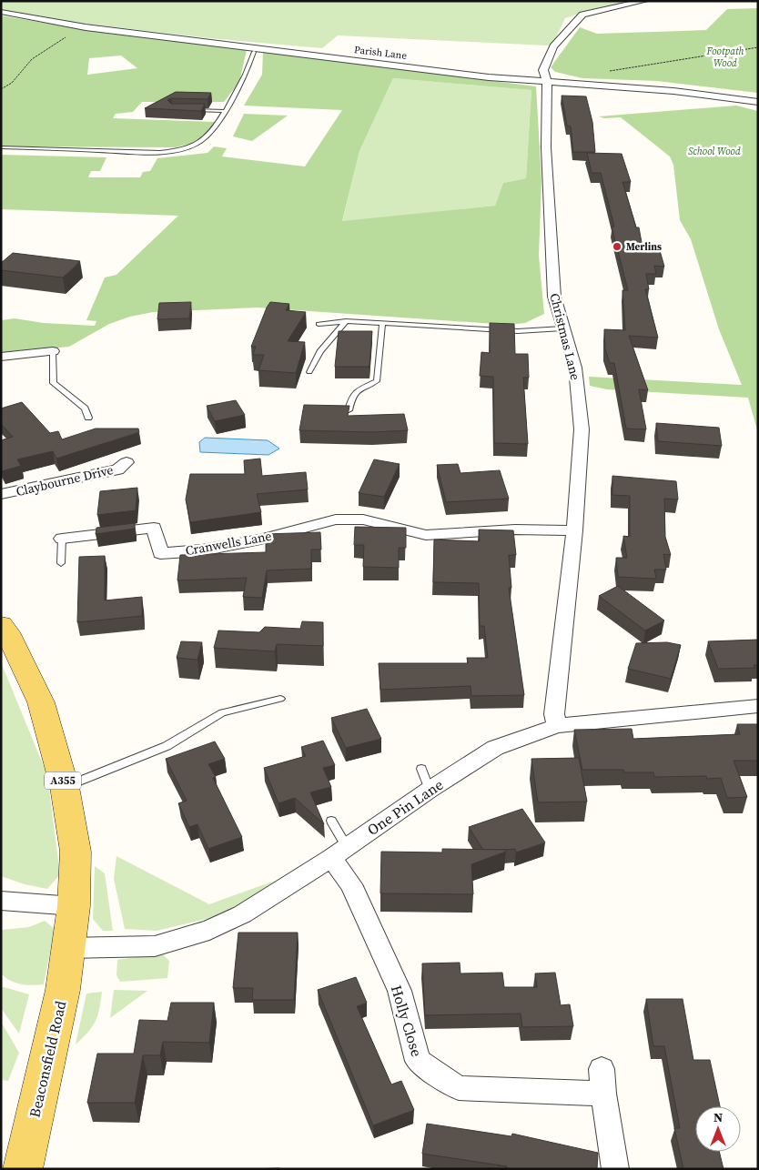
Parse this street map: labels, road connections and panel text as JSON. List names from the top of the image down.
{
  "streets": {
    "main road": ["A355", "Beaconsfield Road"],
    "street": [
      "Parish Lane",
      "Christmas Lane",
      "Claybourne Drive",
      "Cranwells Lane",
      "One Pin Lane",
      "Holly Close"
    ]
  },
  "crossings": [
    ["Parish Lane", "Christmas Lane"],
    ["Christmas Lane", "Cranwells Lane"],
    ["Christmas Lane", "One Pin Lane"],
    ["A355", "One Pin Lane"],
    ["A355", "Beaconsfield Road"],
    ["One Pin Lane", "Holly Close"],
    ["One Pin Lane", "Beaconsfield Road"]
  ],
  "parks": ["Footpath Wood", "School Wood"],
  "places": ["Merlins"],
  "north": "top"
}
